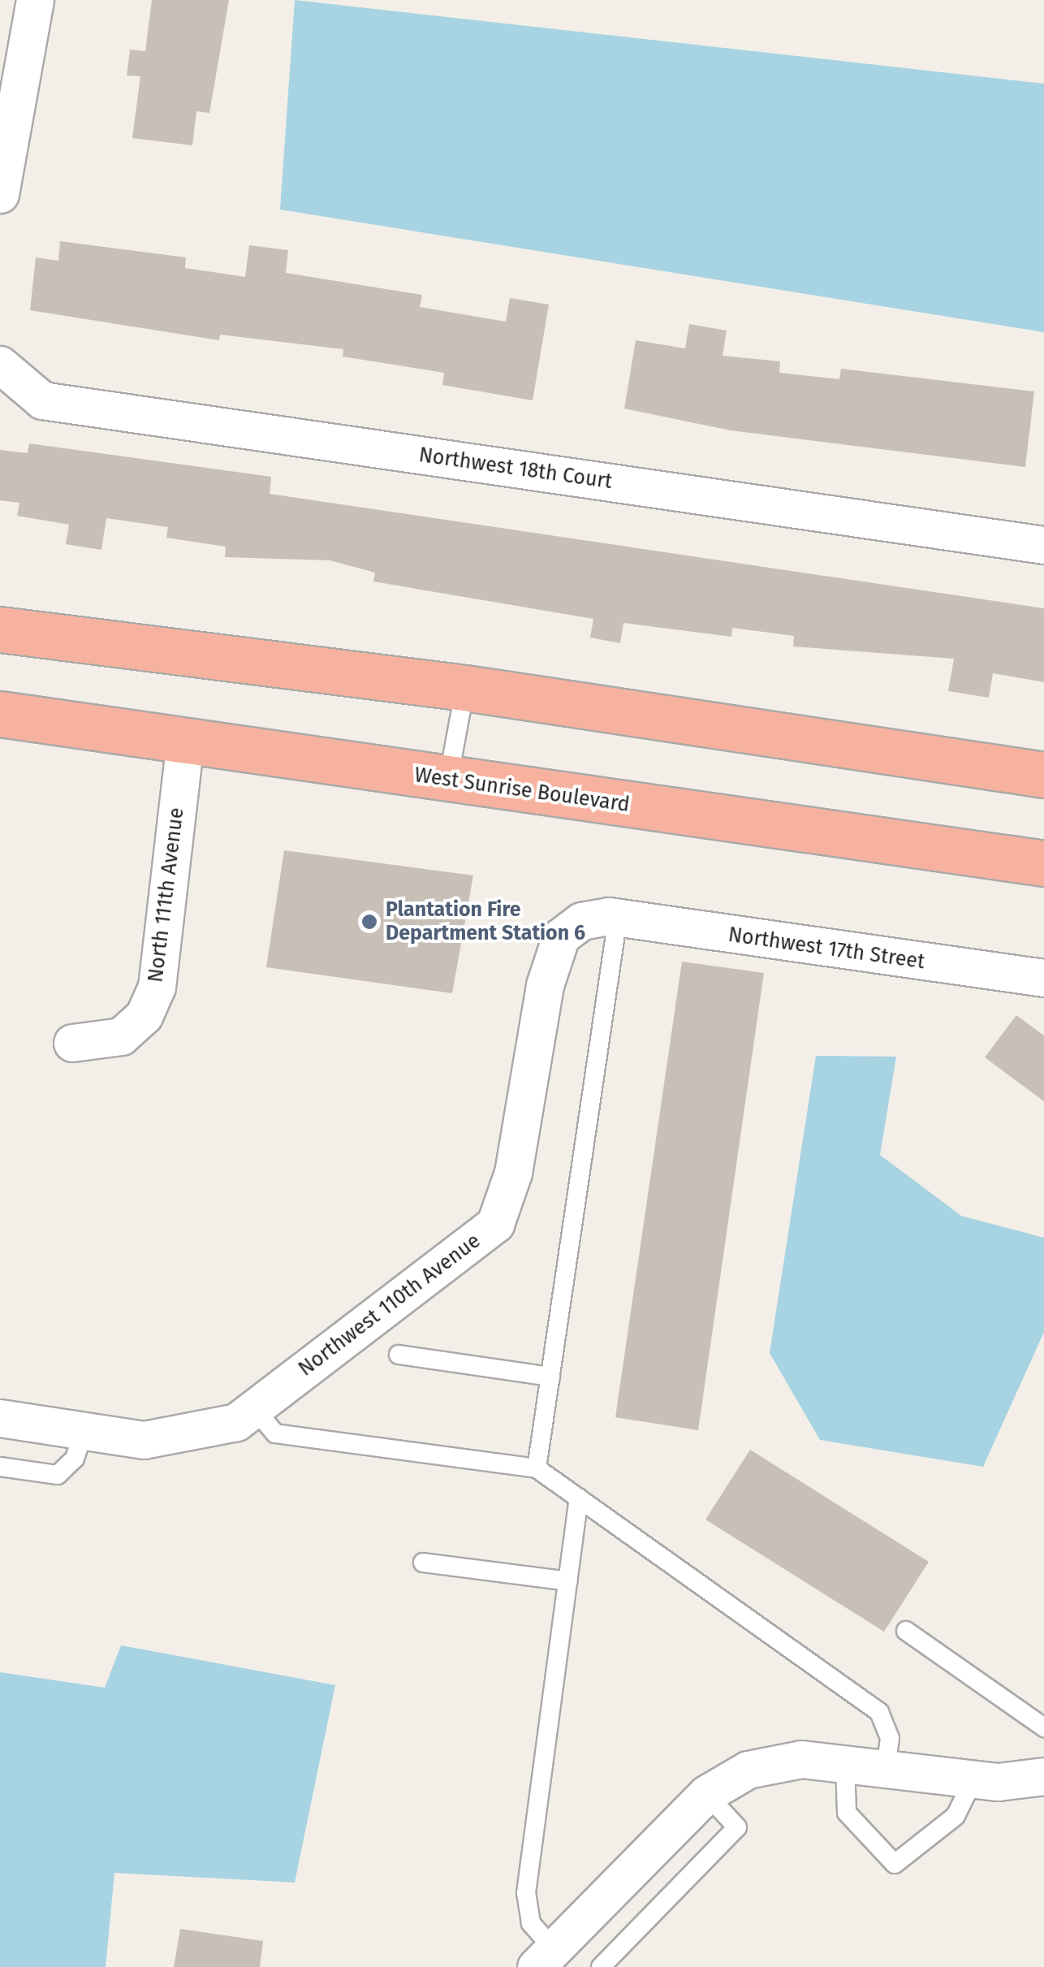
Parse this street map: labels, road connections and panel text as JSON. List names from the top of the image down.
{
  "streets": {
    "highway": ["West Sunrise Boulevard"],
    "street": [
      "Northwest 18th Court",
      "North 111th Avenue",
      "Northwest 17th Street",
      "Northwest 110th Avenue"
    ]
  },
  "crossings": [
    ["West Sunrise Boulevard", "North 111th Avenue"],
    ["Northwest 17th Street", "Northwest 110th Avenue"]
  ],
  "places": ["Plantation Fire Department Station 6"]
}
